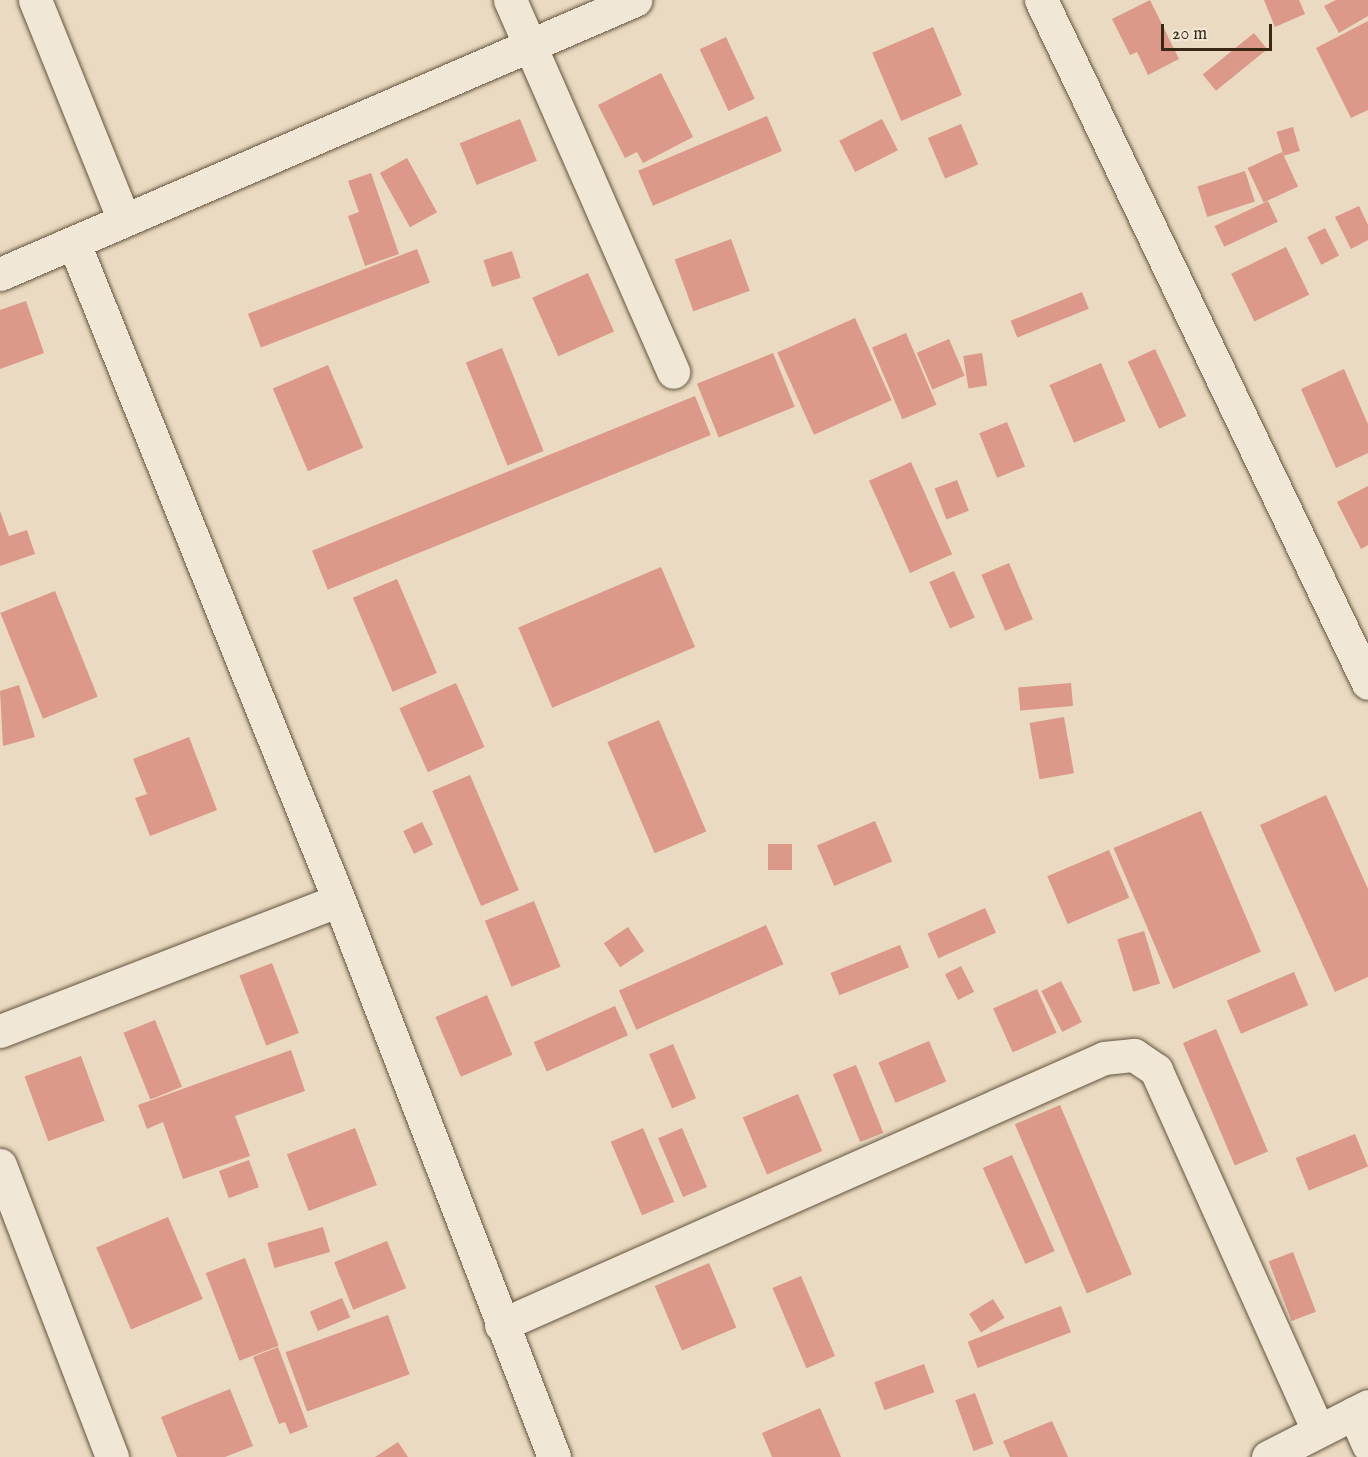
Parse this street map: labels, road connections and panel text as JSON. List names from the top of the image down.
{
  "scale_bar": "20 m"
}
